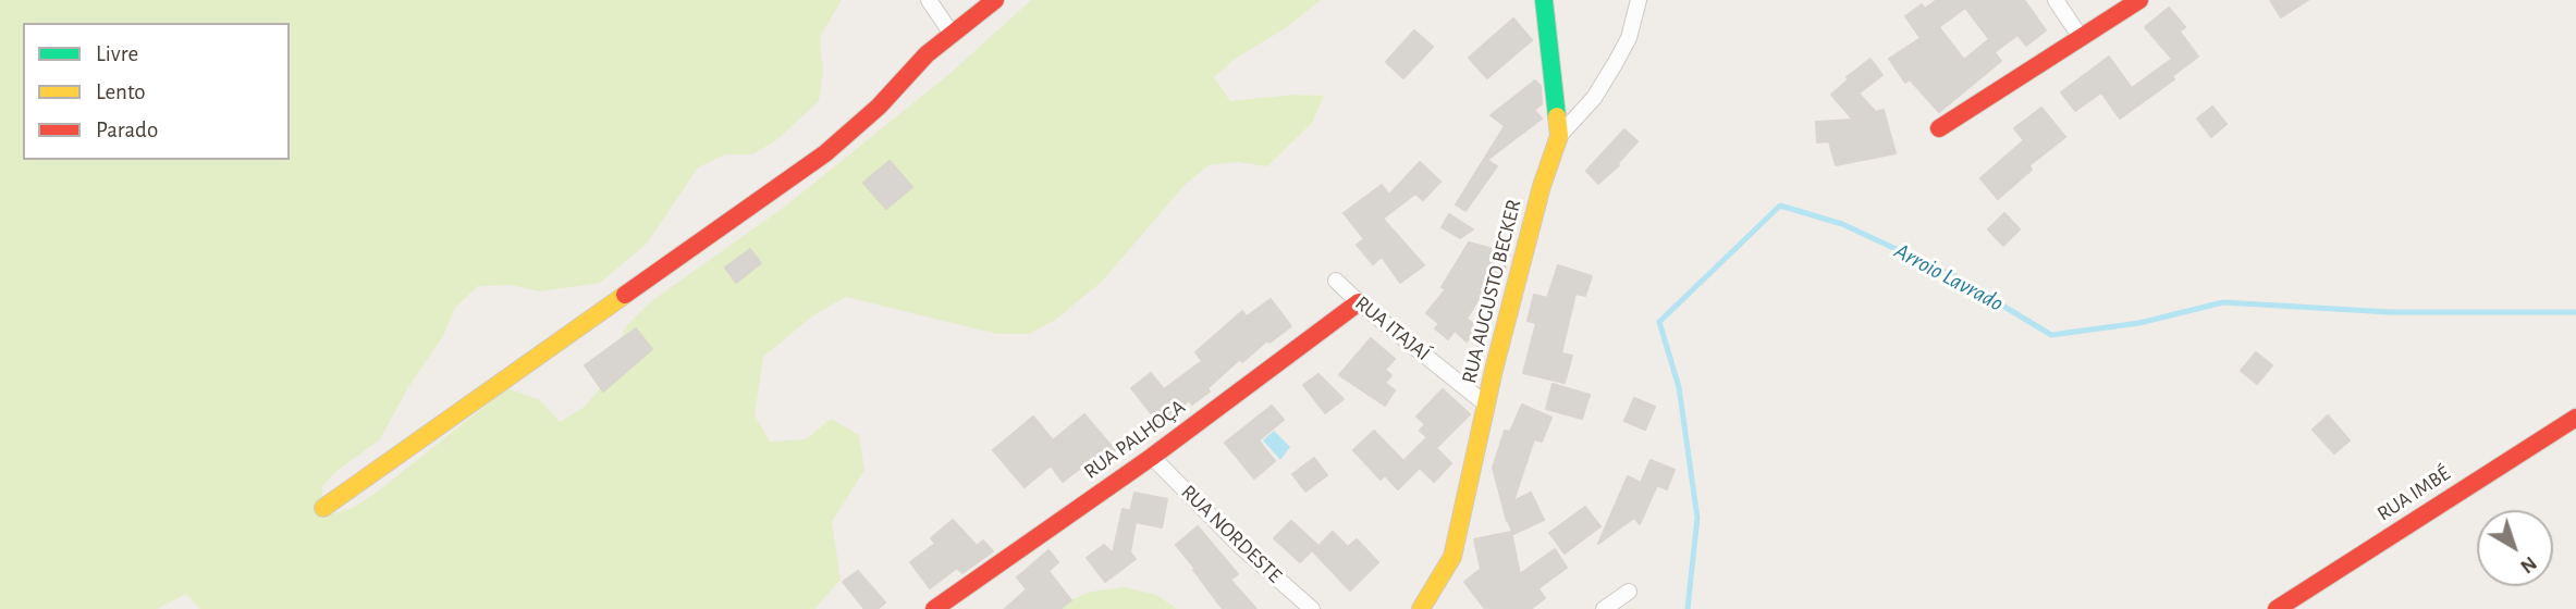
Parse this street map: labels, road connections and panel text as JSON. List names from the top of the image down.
{
  "streets": {
    "street": [
      "RUA AUGUSTO BECKER",
      "RUA ITAJAÍ",
      "RUA PALHOÇA",
      "RUA IMBÉ",
      "RUA NORDESTE"
    ]
  },
  "crossings": [
    ["RUA AUGUSTO BECKER", "RUA ITAJAÍ"],
    ["RUA ITAJAÍ", "RUA PALHOÇA"],
    ["RUA PALHOÇA", "RUA NORDESTE"]
  ],
  "water": ["Arroio Lavrado"],
  "legend": ["Livre", "Lento", "Parado"],
  "north": "bottom right"
}
